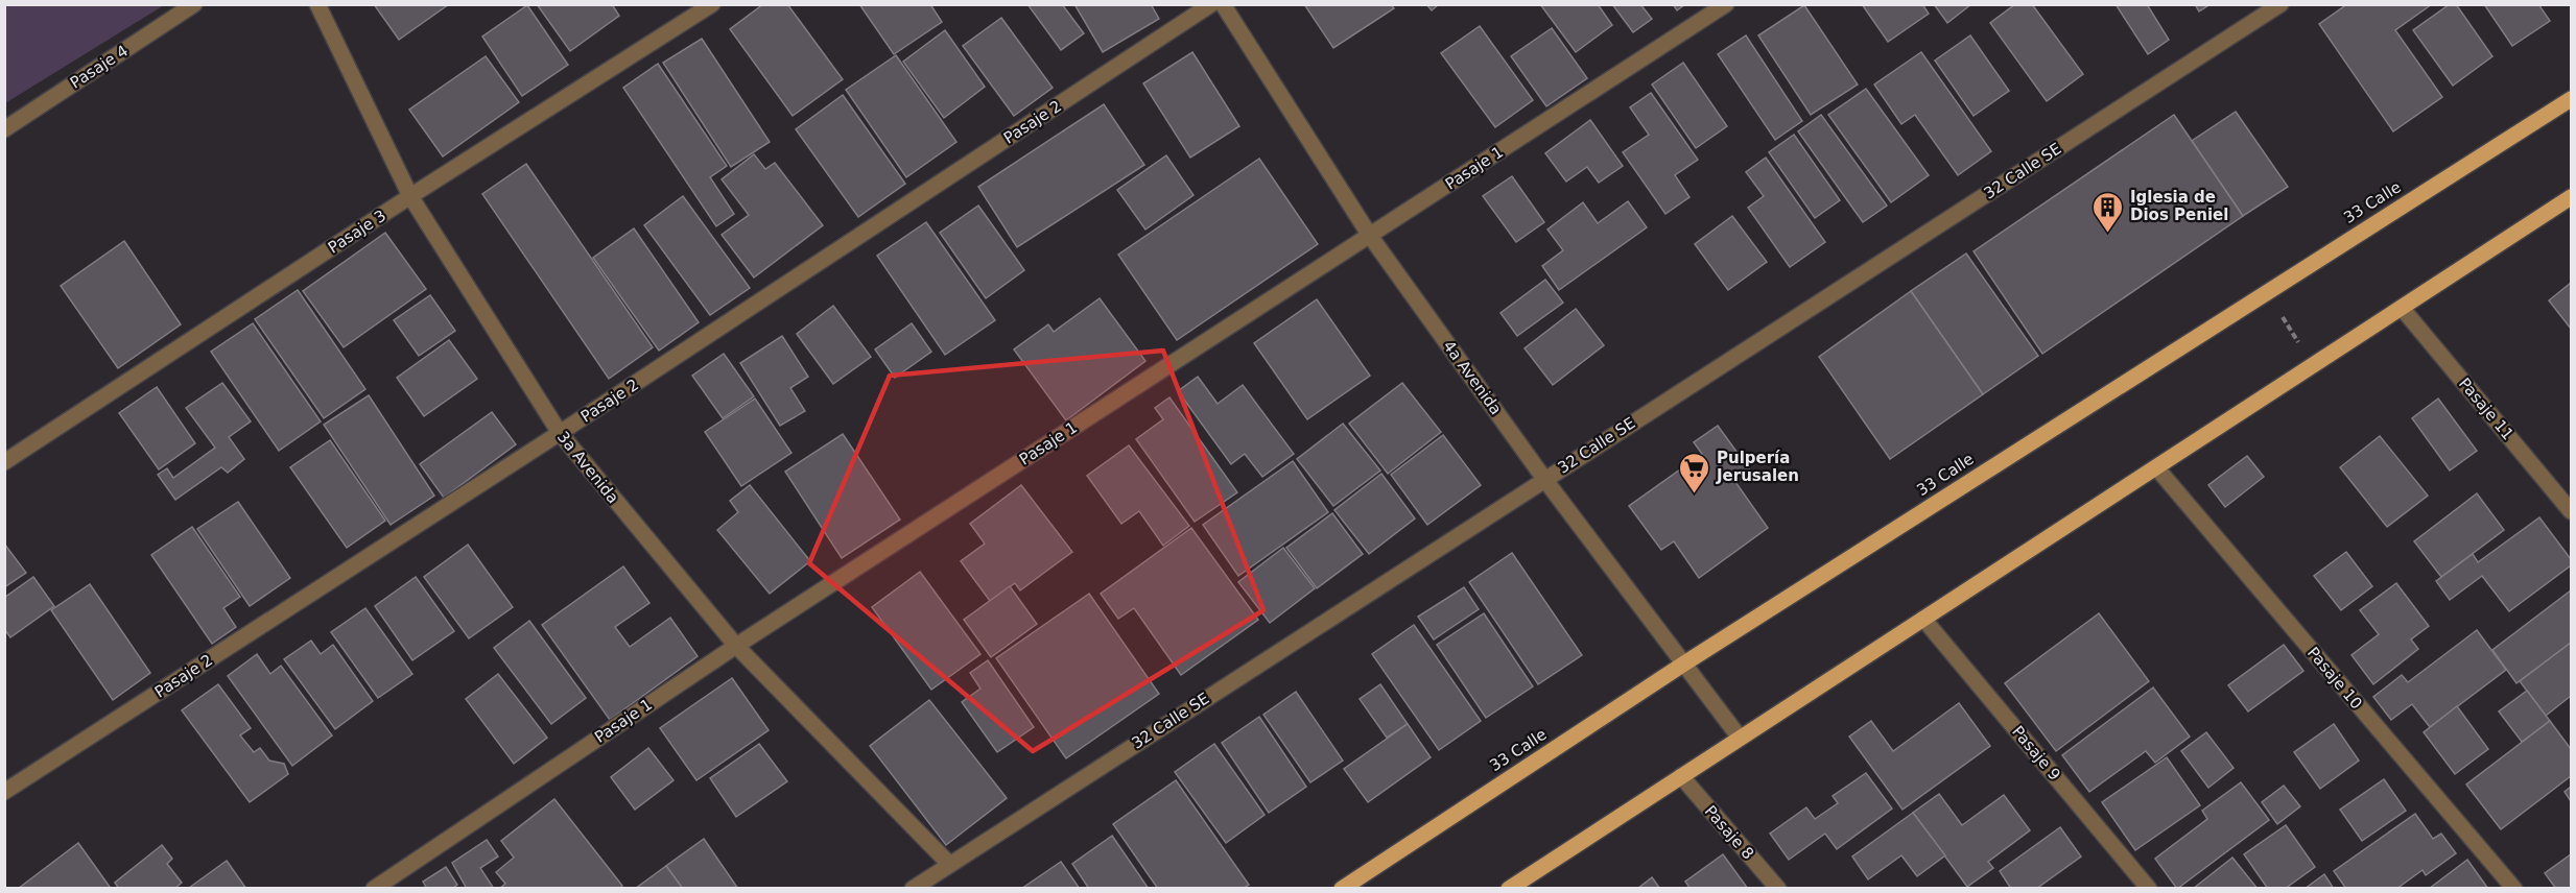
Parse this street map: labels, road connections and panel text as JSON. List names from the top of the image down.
{
  "streets": {
    "main road": ["33 Calle"],
    "street": [
      "Pasaje 4",
      "Pasaje 2",
      "Pasaje 1",
      "32 Calle SE",
      "Pasaje 3",
      "4a Avenida",
      "Pasaje 11",
      "3a Avenida",
      "Pasaje 10",
      "Pasaje 9",
      "Pasaje 8"
    ]
  },
  "crossings": [
    ["Pasaje 2", "3a Avenida"],
    ["Pasaje 1", "4a Avenida"],
    ["Pasaje 1", "3a Avenida"],
    ["32 Calle SE", "4a Avenida"],
    ["32 Calle SE", "3a Avenida"],
    ["33 Calle", "4a Avenida"],
    ["Pasaje 3", "3a Avenida"]
  ],
  "places": {
    "building": ["Iglesia de Dios Peniel"],
    "supermarket": ["Pulpería Jerusalen"]
  }
}
